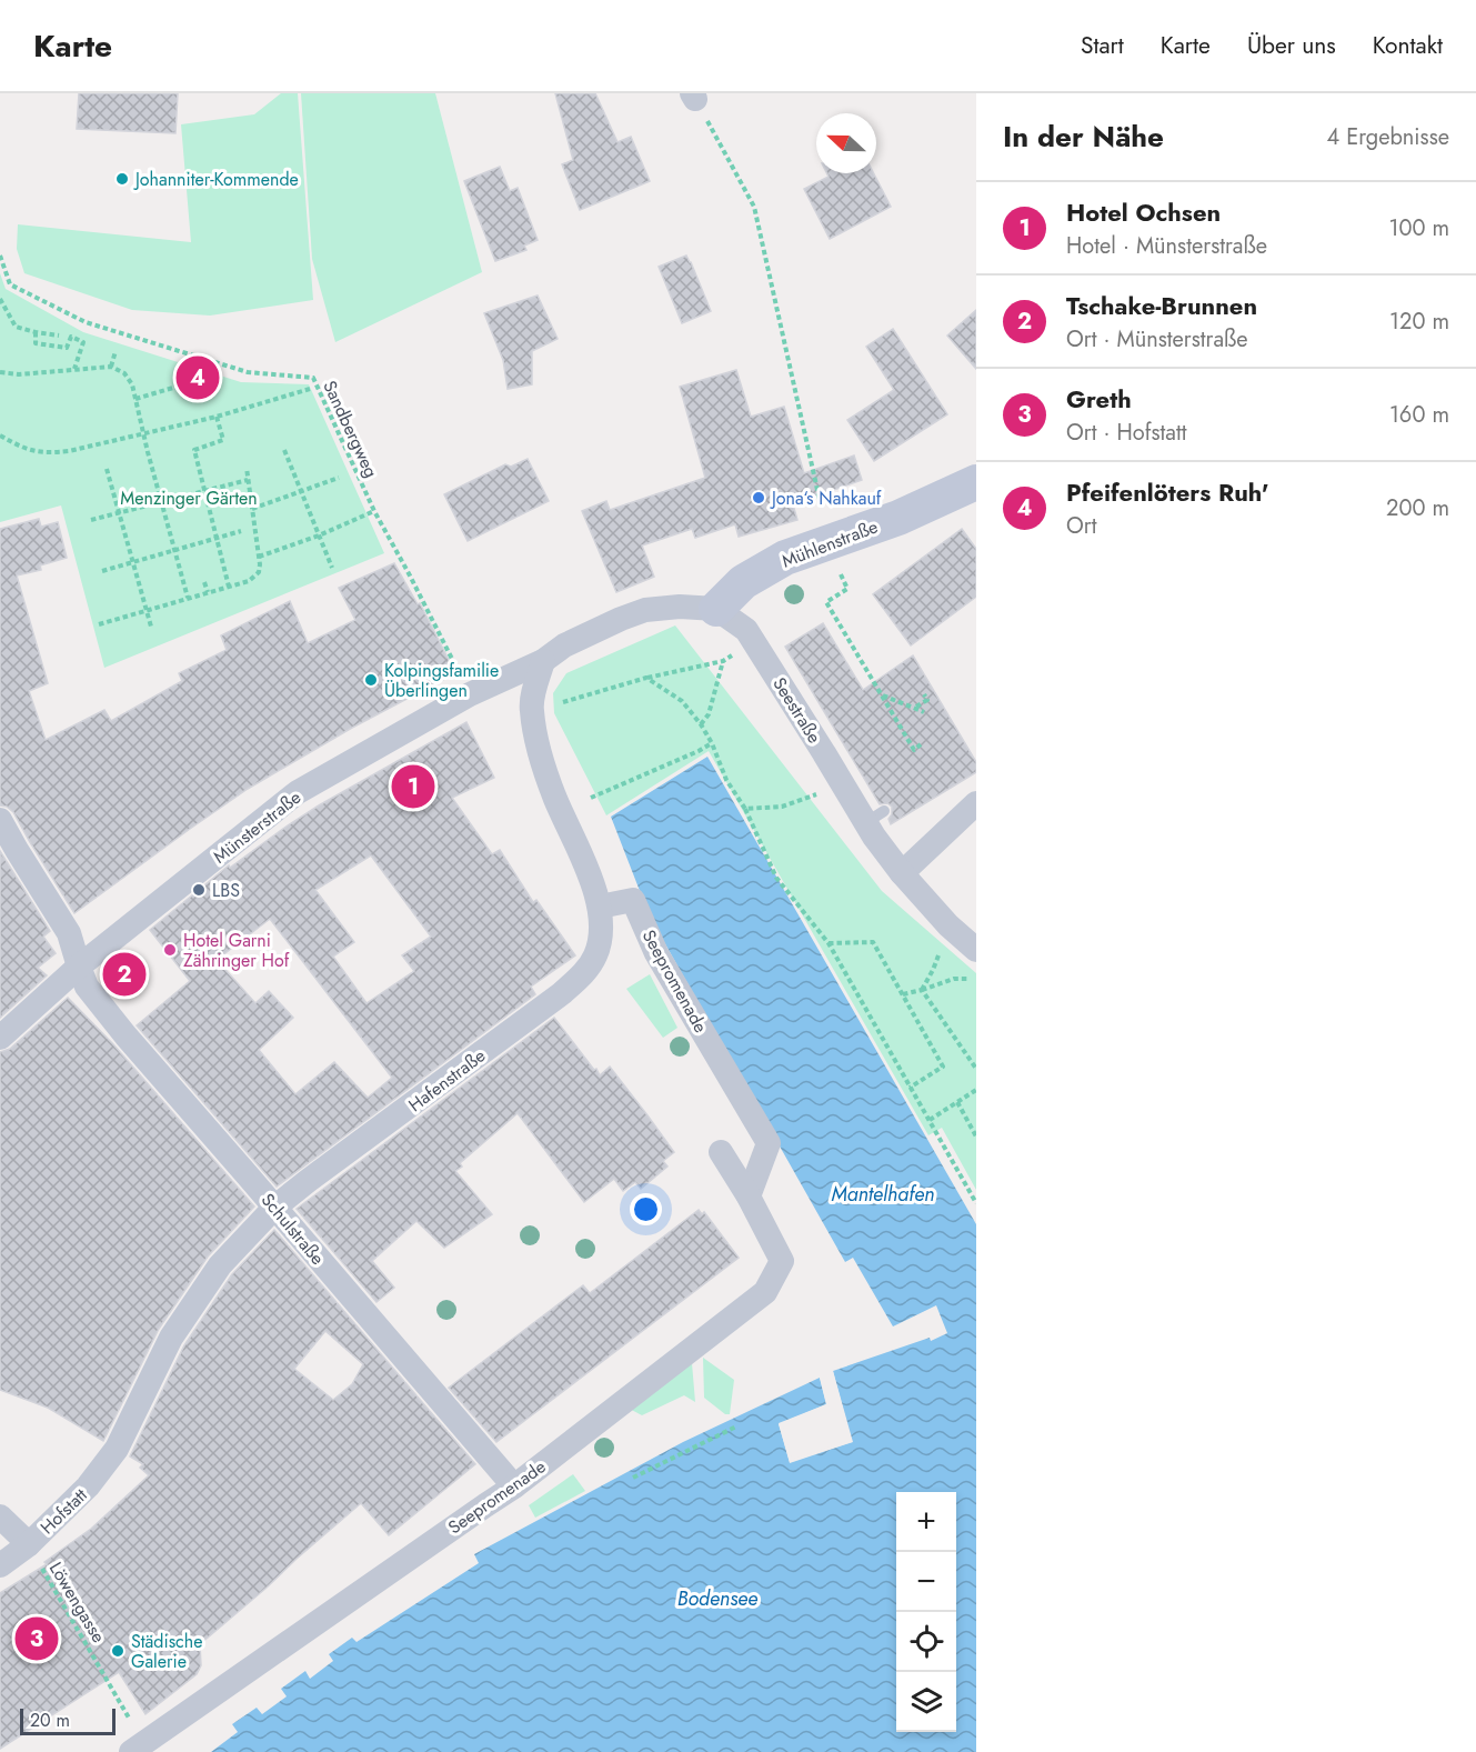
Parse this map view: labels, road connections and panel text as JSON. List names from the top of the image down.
{
  "streets": {
    "street": [
      "Mühlenstraße",
      "Seestraße",
      "Münsterstraße",
      "Seepromenade",
      "Hafenstraße",
      "Schulstraße",
      "Hofstatt"
    ],
    "path": ["Sandbergweg", "Löwengasse"]
  },
  "crossings": [
    ["Sandbergweg", "Münsterstraße"],
    ["Mühlenstraße", "Seestraße"],
    ["Münsterstraße", "Hafenstraße"],
    ["Münsterstraße", "Schulstraße"],
    ["Seepromenade", "Hafenstraße"],
    ["Seepromenade", "Schulstraße"],
    ["Seepromenade", "Löwengasse"],
    ["Hafenstraße", "Schulstraße"],
    ["Hafenstraße", "Hofstatt"],
    ["Hofstatt", "Löwengasse"]
  ],
  "water": ["Mantelhafen", "Bodensee"],
  "parks": ["Menzinger Gärten"],
  "places": [
    "Johanniter-Kommende",
    "Jona‘s Nahkauf",
    "Kolpingsfamilie Überlingen",
    "LBS",
    "Hotel Garni Zähringer Hof",
    "Städische Galerie"
  ],
  "scale_bar": "20 m",
  "north": "left",
  "page": {
    "header": "Karte",
    "nav": [
      "Start",
      "Karte",
      "Über uns",
      "Kontakt"
    ],
    "heading": ["In der Nähe", "4 Ergebnisse"],
    "list": [
      {
        "mark": "1",
        "name": "Hotel Ochsen",
        "note": "Hotel · Münsterstraße",
        "value": "100 m"
      },
      {
        "mark": "2",
        "name": "Tschake-Brunnen",
        "note": "Ort · Münsterstraße",
        "value": "120 m"
      },
      {
        "mark": "3",
        "name": "Greth",
        "note": "Ort · Hofstatt",
        "value": "160 m"
      },
      {
        "mark": "4",
        "name": "Pfeifenlöters Ruh'",
        "note": "Ort",
        "value": "200 m"
      }
    ],
    "pins": [
      "4",
      "1",
      "2",
      "3"
    ],
    "map_buttons": ["+", "−"],
    "scale": "20 m"
  }
}
